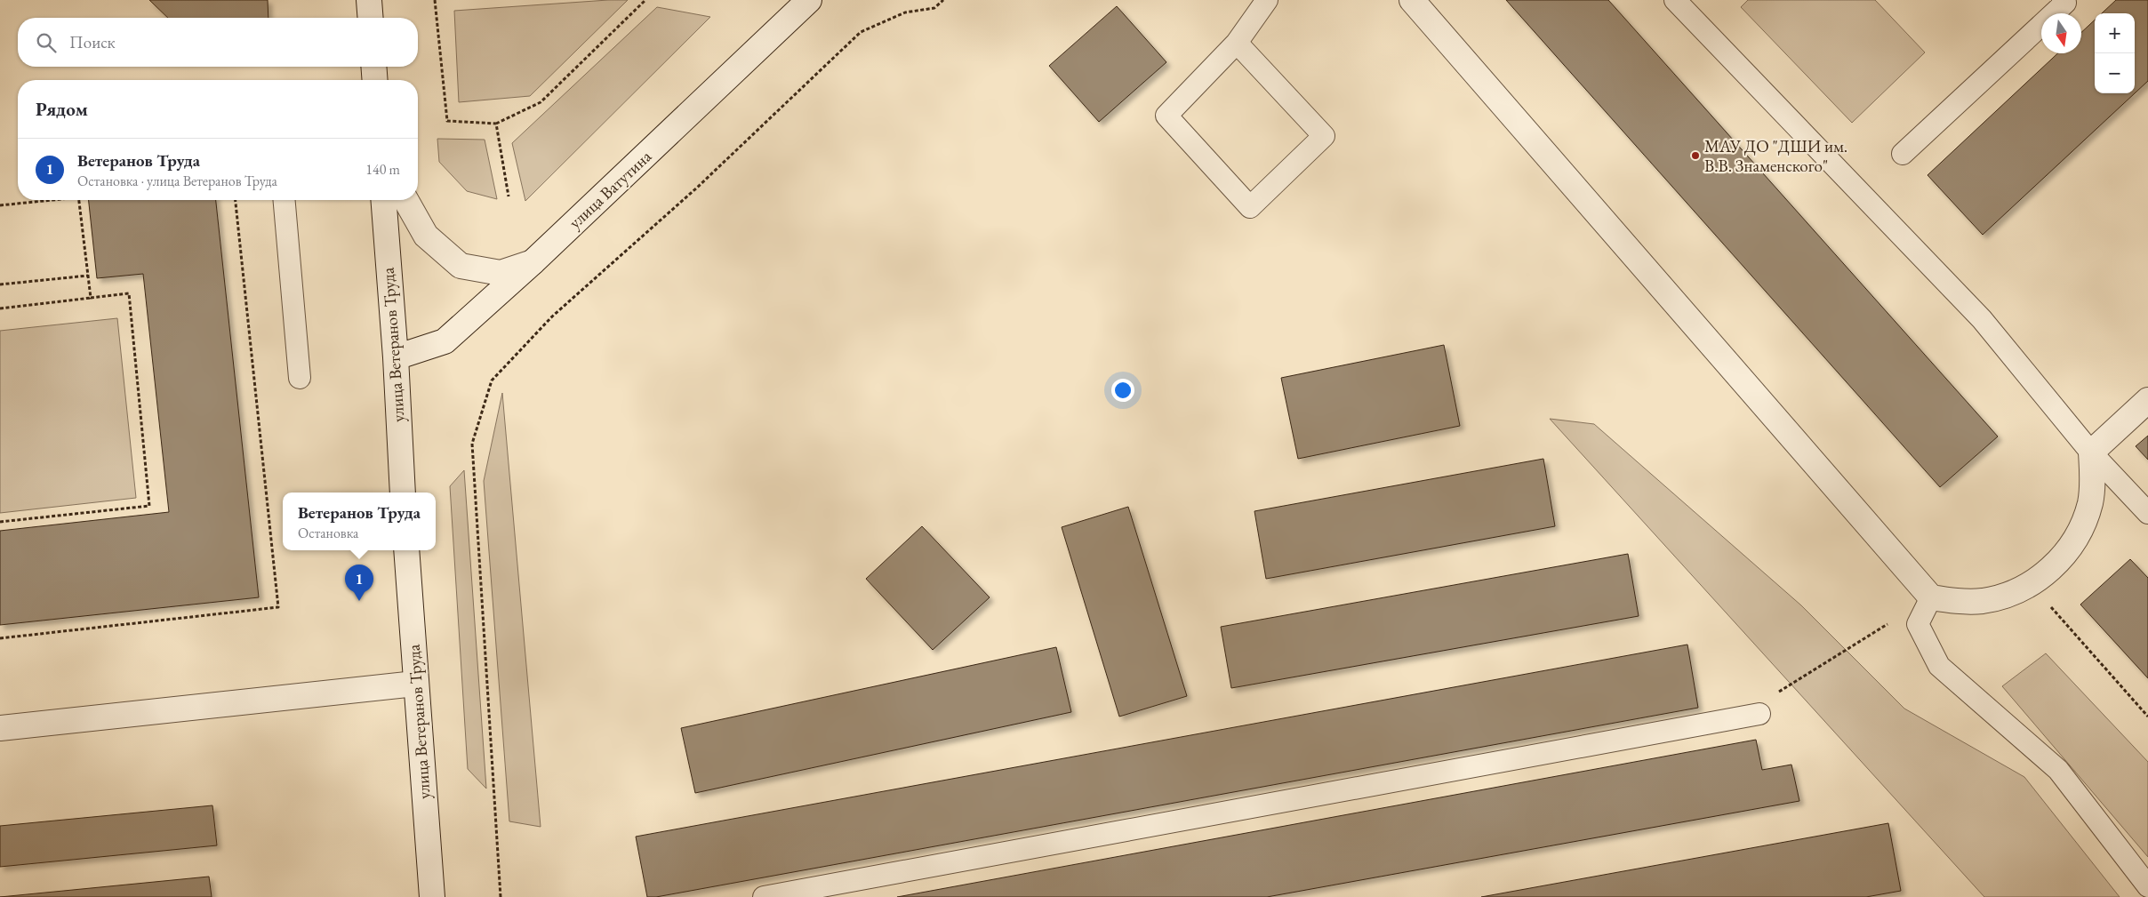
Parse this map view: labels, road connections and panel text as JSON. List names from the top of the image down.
{
  "streets": {
    "street": ["улица Ватутина", "улица Ветеранов Труда"]
  },
  "crossings": [
    ["улица Ватутина", "улица Ветеранов Труда"]
  ],
  "places": ["МАУ ДО \"ДШИ им. В.В. Знаменского\""],
  "north": "bottom",
  "page": {
    "map_buttons": ["+", "−"],
    "search": "Поиск",
    "heading": "Рядом",
    "list": [
      {
        "mark": "1",
        "name": "Ветеранов Труда",
        "note": "Остановка · улица Ветеранов Труда",
        "value": "140 m"
      }
    ],
    "popup": ["Ветеранов Труда", "Остановка"],
    "pins": "1"
  }
}
